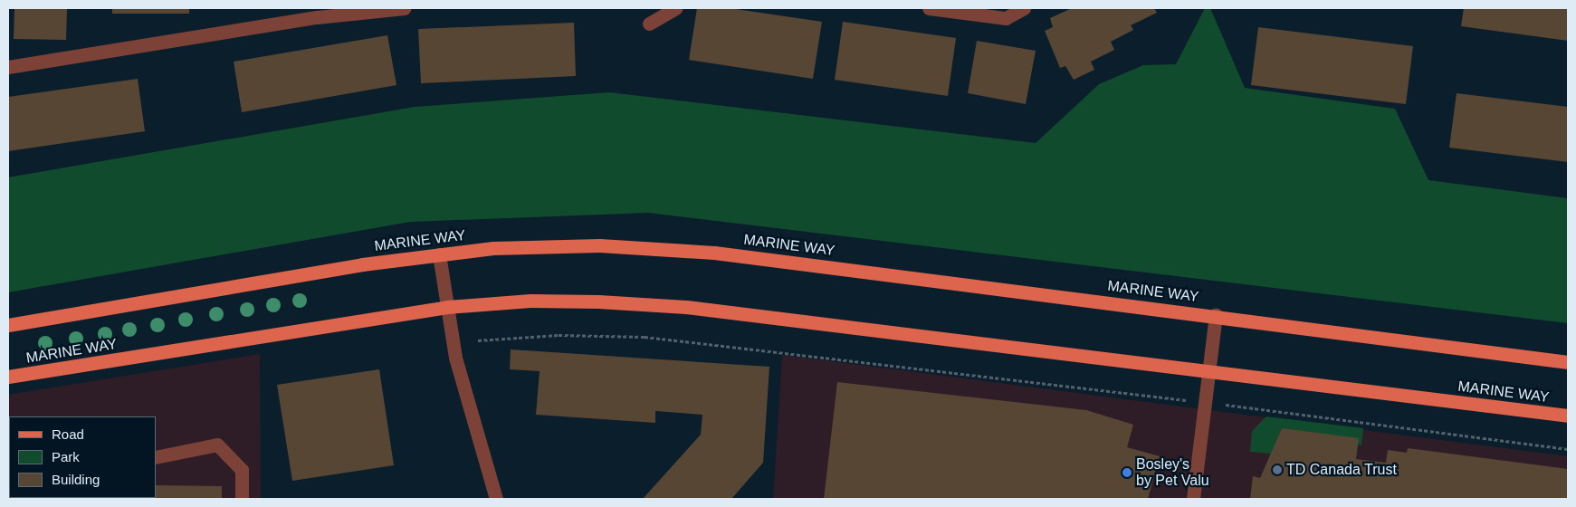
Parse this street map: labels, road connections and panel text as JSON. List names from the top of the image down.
{
  "streets": {
    "main road": ["MARINE WAY"]
  },
  "places": ["TD Canada Trust", "Bosley's by Pet Valu"],
  "legend": ["Road", "Park", "Building"]
}
